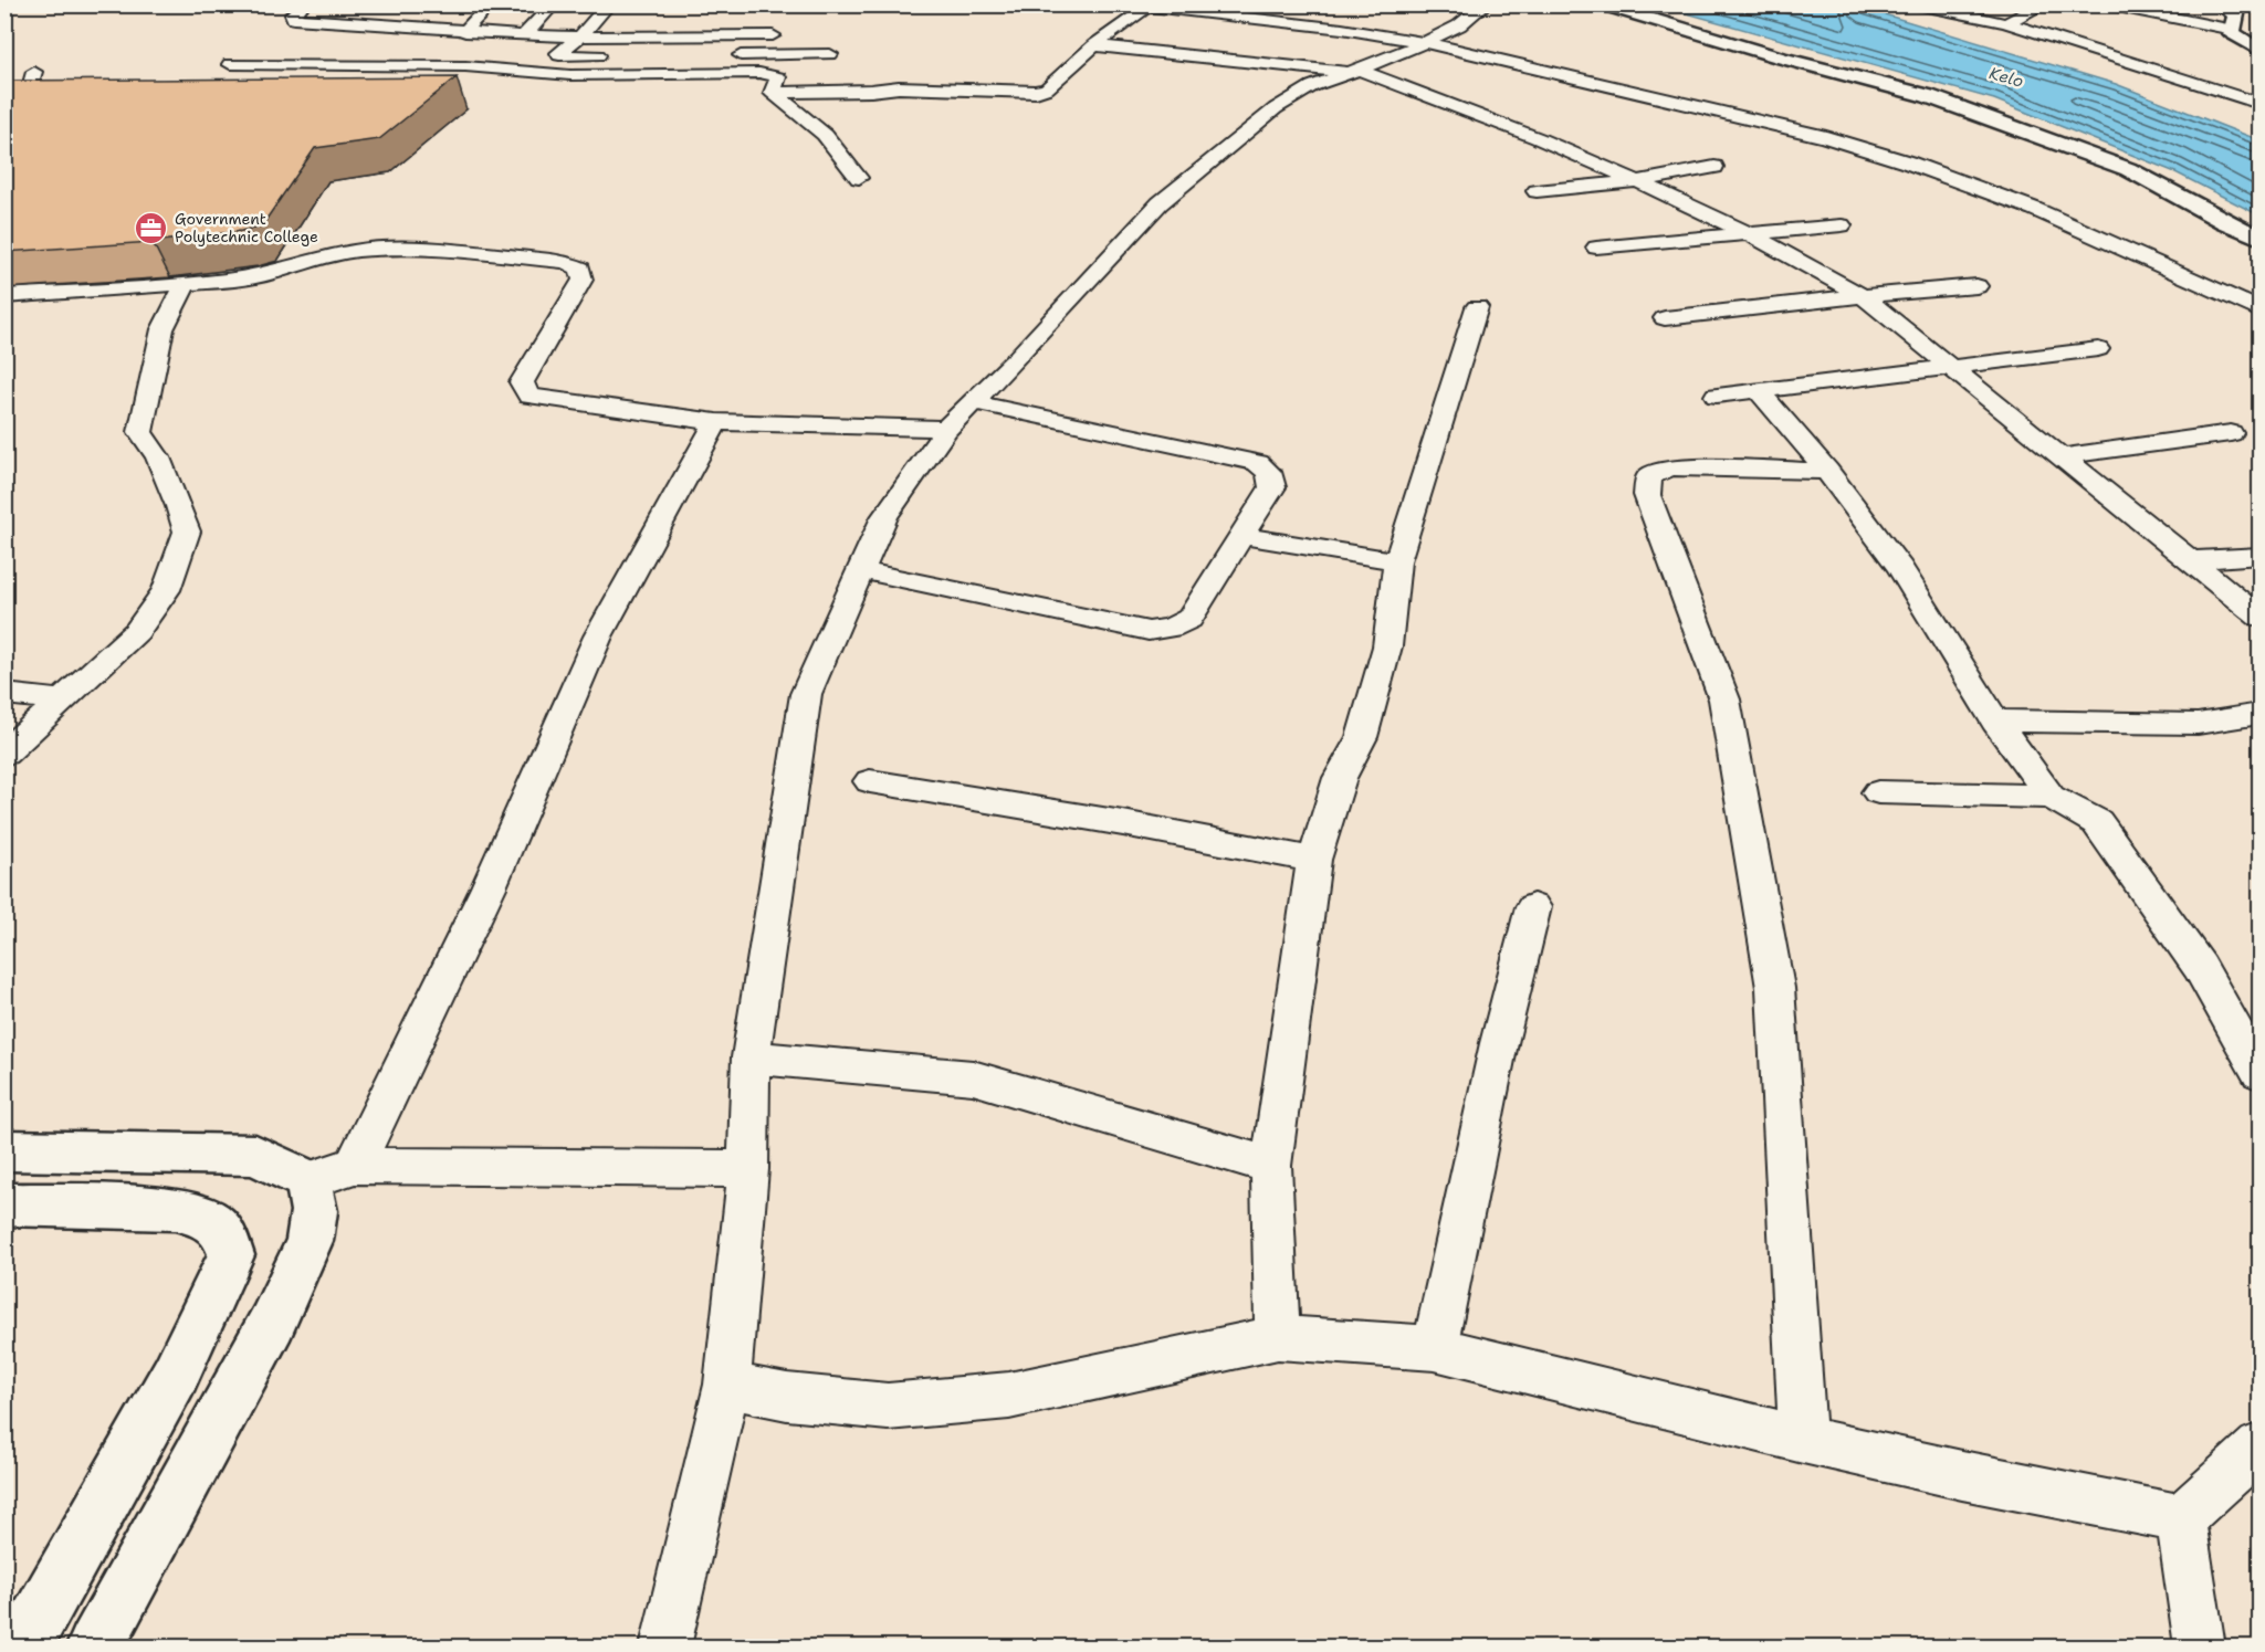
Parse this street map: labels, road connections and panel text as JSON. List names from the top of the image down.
{
  "water": ["Kelo"],
  "places": {
    "office": ["Government Polytechnic College"]
  }
}
